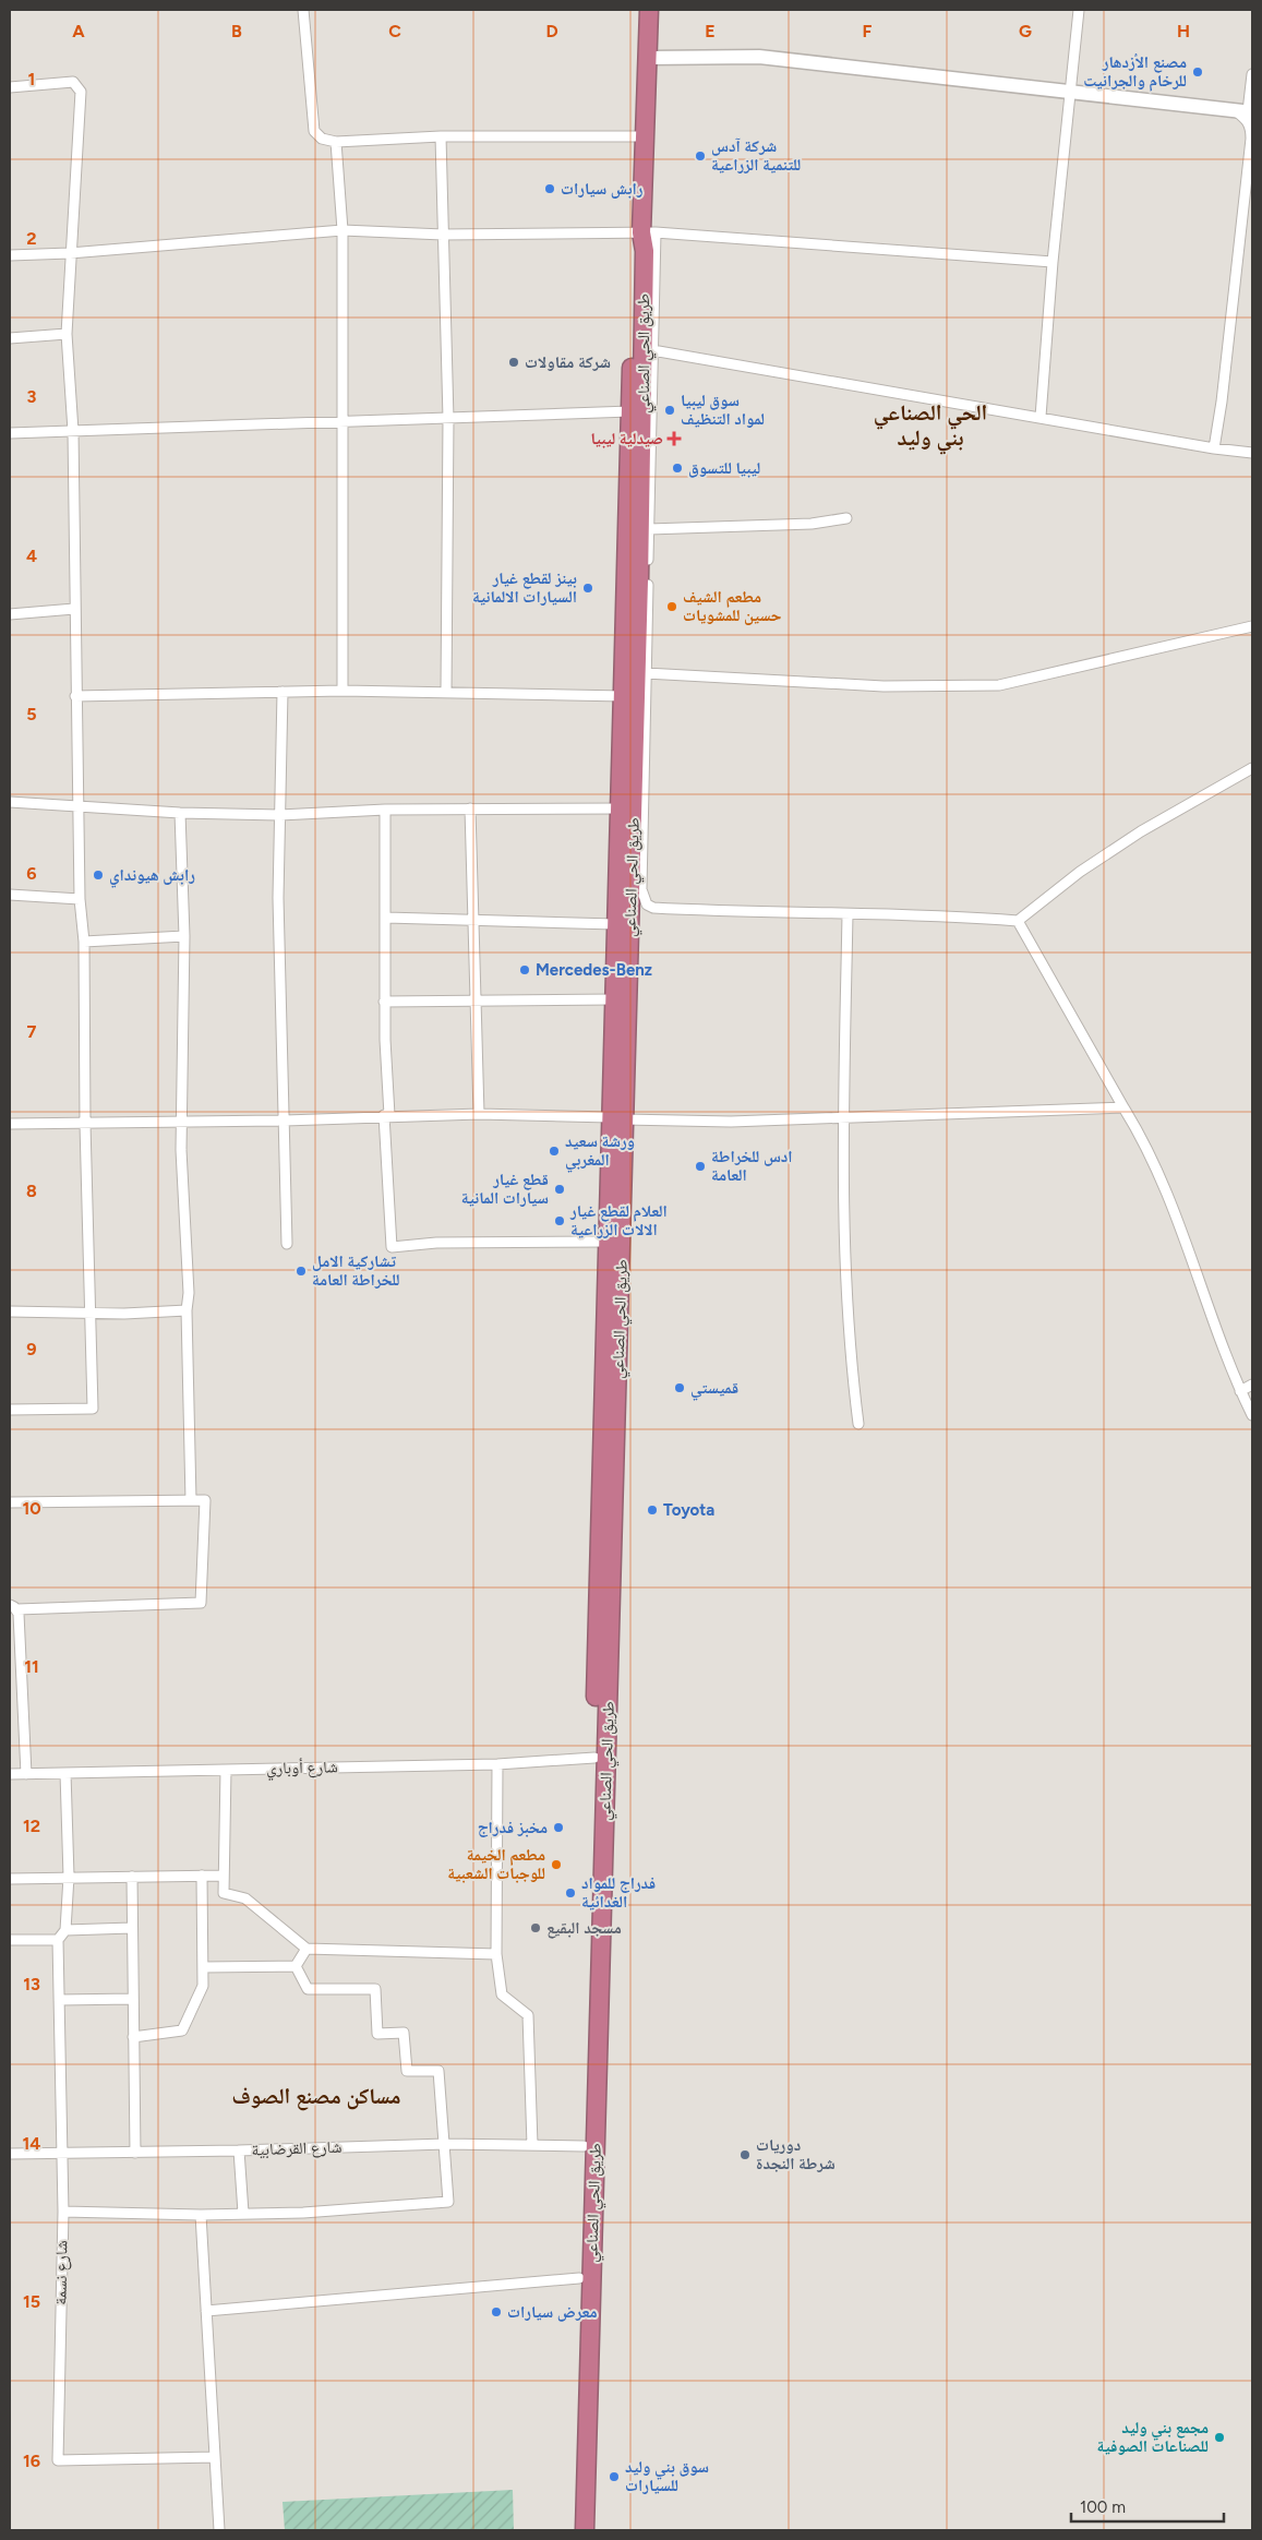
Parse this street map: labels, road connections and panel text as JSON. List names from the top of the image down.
{
  "streets": {
    "highway": ["طريق الحي الصناعي"],
    "street": ["شارع أوباري", "شارع القرضابية", "شارع نسمة"]
  },
  "crossings": [
    ["شارع القرضابية", "شارع نسمة"]
  ],
  "districts": ["الحي الصناعي بني وليد", "مساكن مصنع الصوف"],
  "places": {
    "other": [
      "مصنع الأزدهار للرخام والجرانيت",
      "شركة آدس للتنمية الزراعية",
      "رابش سيارات",
      "شركة مقاولات",
      "سوق ليبيا لمواد التنظيف",
      "ليبيا للتسوق",
      "بينز لقطع غيار السيارات الالمانية",
      "مطعم الشيف حسين للمشويات",
      "رابش هيونداي",
      "Mercedes-Benz",
      "ورشة سعيد المغربي",
      "ادس للخراطة العامة",
      "قطع غيار سيارات المانية",
      "العلام لقطع غيار الالات الزراعية",
      "تشاركية الامل للخراطة العامة",
      "قميستي",
      "Toyota",
      "مخبز فدراج",
      "مطعم الخيمة للوجبات الشعبية",
      "فدراج للمواد الغدائية",
      "مسجد البقيع",
      "دوريات شرطة النجدة",
      "معرض سيارات",
      "مجمع بني وليد للصناعات الصوفية",
      "سوق بني وليد للسيارات"
    ],
    "health": ["صيدلية ليبيا"]
  },
  "scale_bar": "100 m",
  "grid": {
    "columns": [
      "A",
      "B",
      "C",
      "D",
      "E",
      "F",
      "G",
      "H"
    ],
    "rows": [
      "1",
      "2",
      "3",
      "4",
      "5",
      "6",
      "7",
      "8",
      "9",
      "10",
      "11",
      "12",
      "13",
      "14",
      "15",
      "16"
    ]
  }
}
